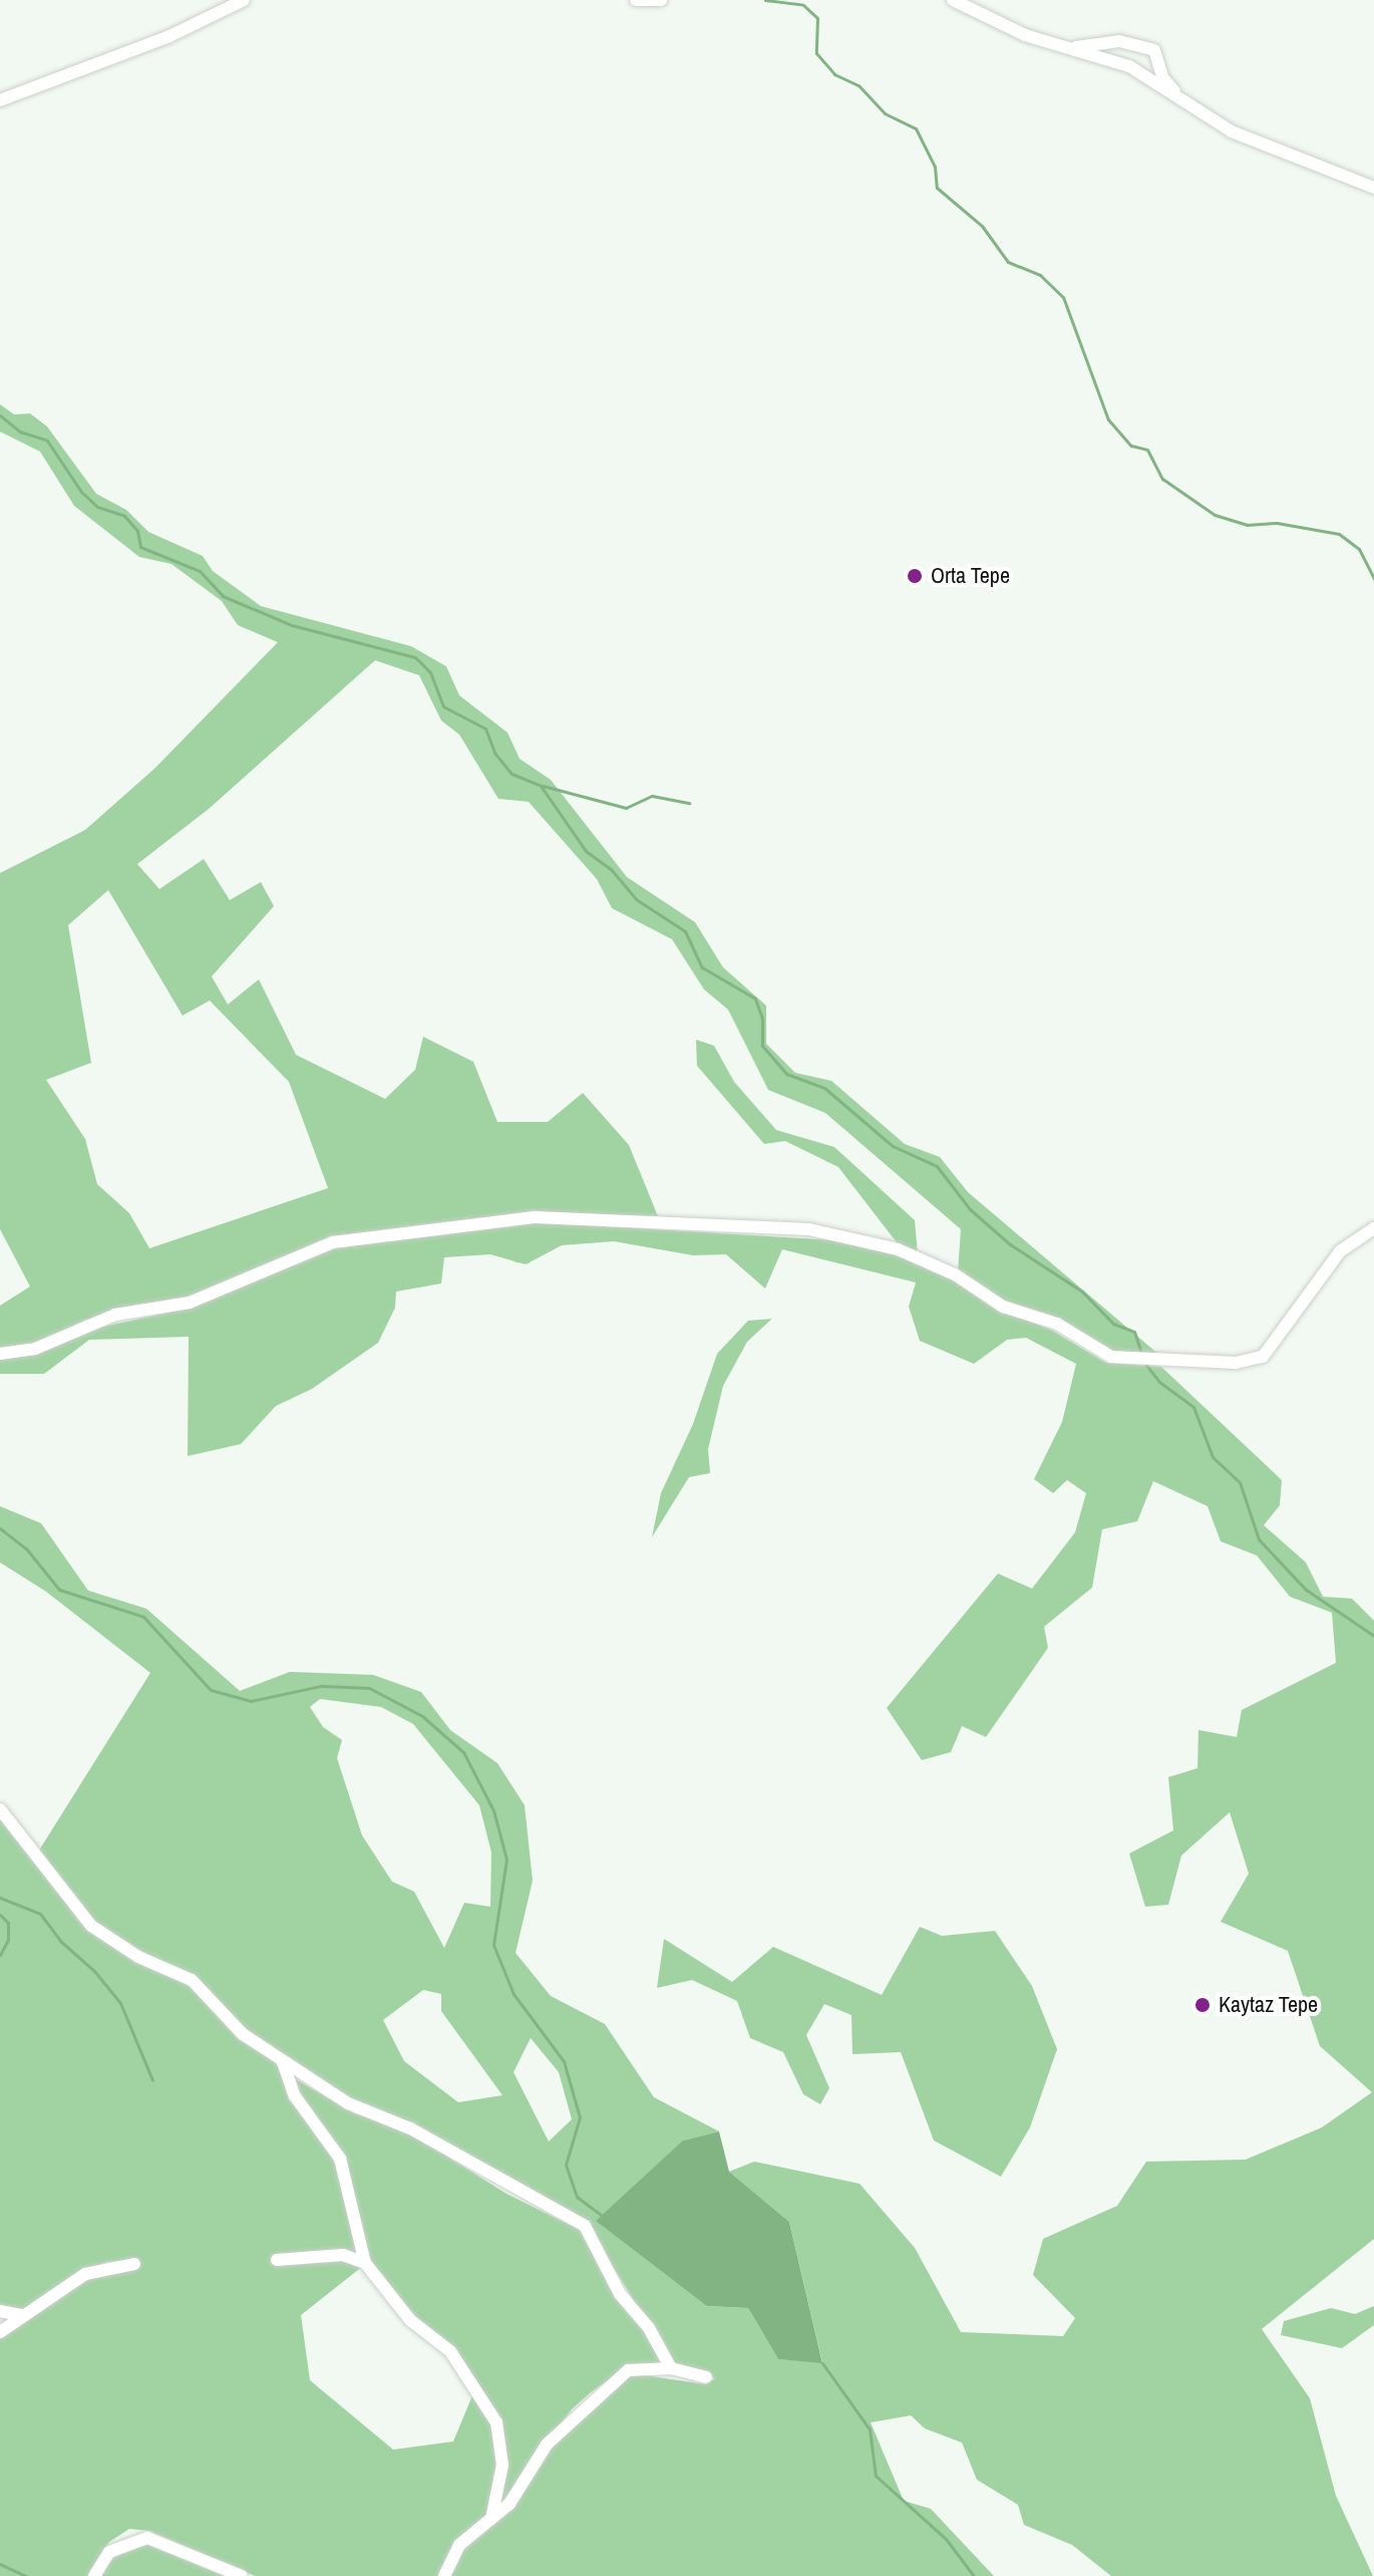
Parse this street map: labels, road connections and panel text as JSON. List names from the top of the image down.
{
  "places": ["Orta Tepe", "Kaytaz Tepe"]
}
